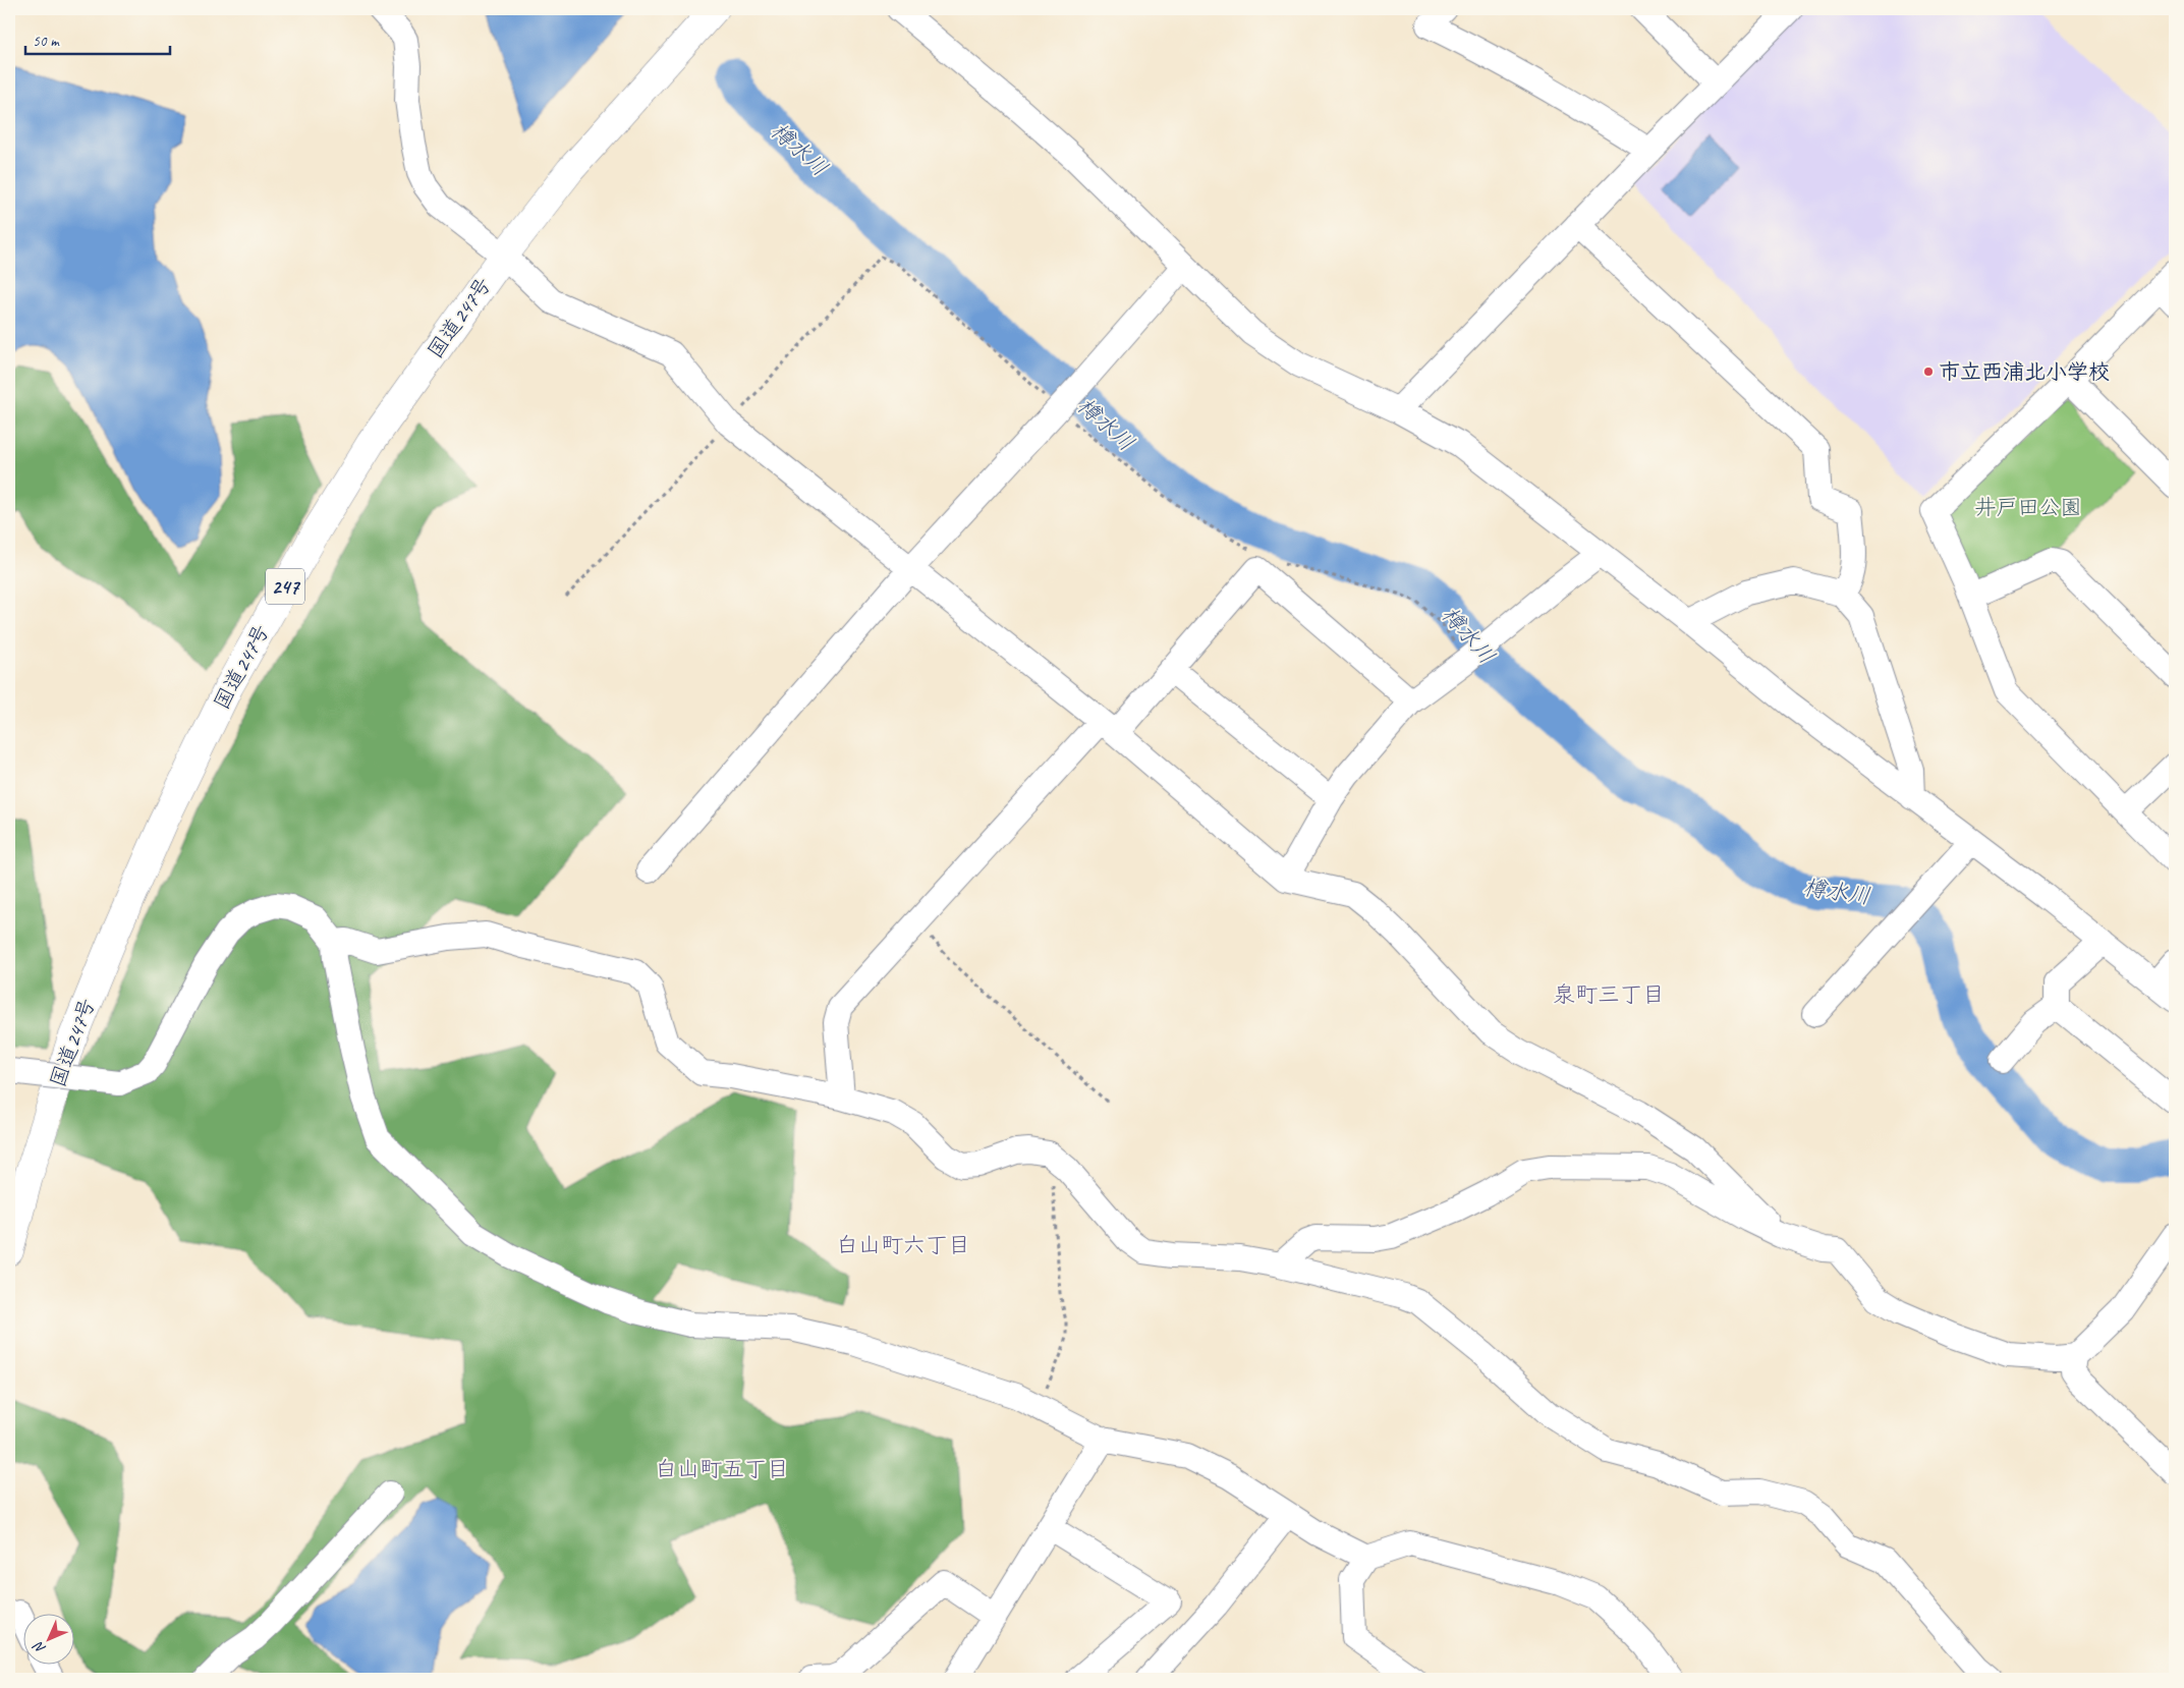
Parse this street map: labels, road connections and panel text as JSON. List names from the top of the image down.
{
  "streets": {
    "highway": ["国道247号", "247"]
  },
  "districts": ["泉町三丁目", "白山町六丁目", "白山町五丁目"],
  "water": ["樽水川"],
  "parks": ["井戸田公園"],
  "places": ["市立西浦北小学校"],
  "scale_bar": "50 m",
  "north": "bottom left"
}
